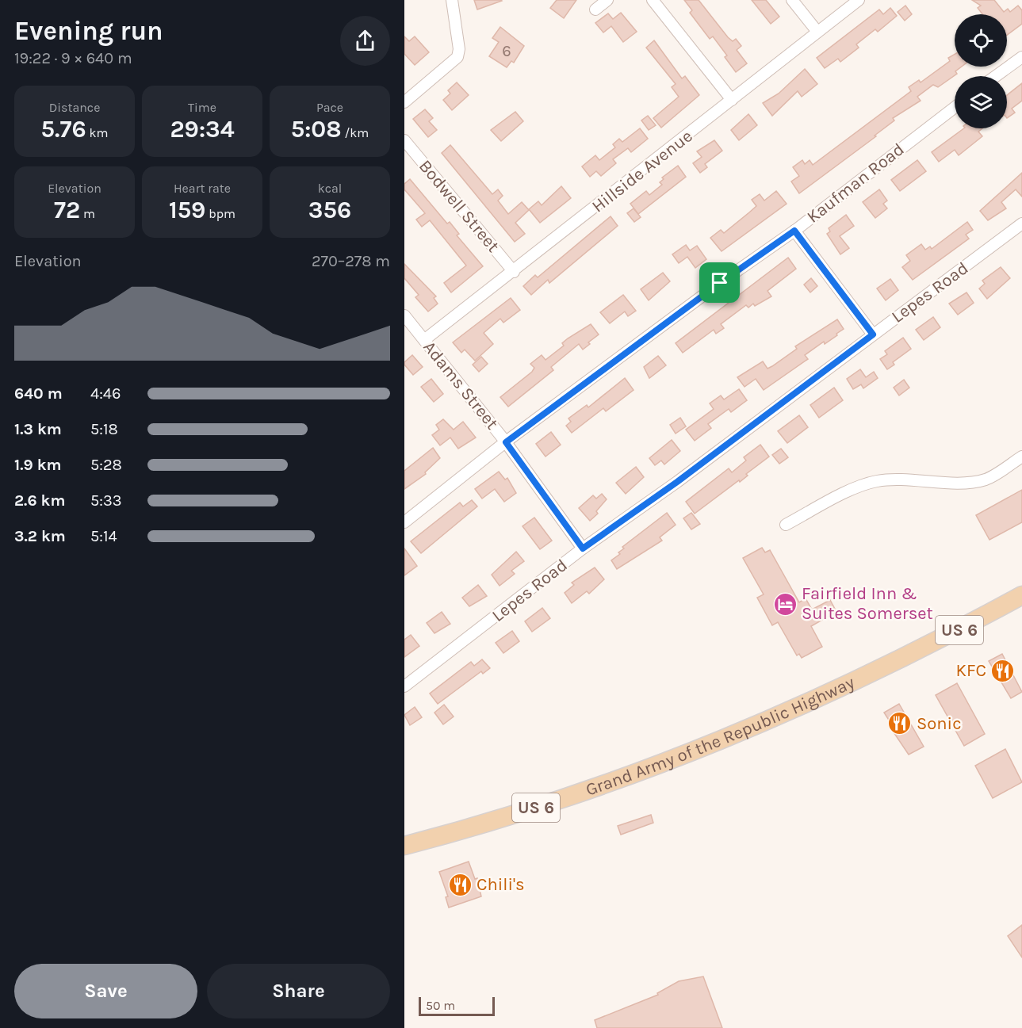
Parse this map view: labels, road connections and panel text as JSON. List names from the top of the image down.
{
  "streets": {
    "main road": ["US 6", "Grand Army of the Republic Highway"],
    "street": [
      "Hillside Avenue",
      "Kaufman Road",
      "Bodwell Street",
      "Lepes Road",
      "Adams Street"
    ]
  },
  "crossings": [
    ["Hillside Avenue", "Bodwell Street"],
    ["Hillside Avenue", "Adams Street"],
    ["Kaufman Road", "Adams Street"],
    ["Lepes Road", "Adams Street"]
  ],
  "places": {
    "hotel": ["Fairfield Inn & Suites Somerset"],
    "restaurant": ["KFC", "Sonic", "Chili's"]
  },
  "house_numbers": ["6"],
  "scale_bar": "50 m",
  "page": {
    "heading": ["Evening run", "19:22 · 9 × 640 m"],
    "stats": [
      ["Distance", "5.76 km"],
      ["Time", "29:34"],
      ["Pace", "5:08 /km"],
      ["Elevation", "72 m"],
      ["Heart rate", "159 bpm"],
      ["kcal", "356"]
    ],
    "chart": ["Elevation", "270–278 m"],
    "list": [
      {
        "name": "640 m",
        "note": "4:46"
      },
      {
        "name": "1.3 km",
        "note": "5:18"
      },
      {
        "name": "1.9 km",
        "note": "5:28"
      },
      {
        "name": "2.6 km",
        "note": "5:33"
      },
      {
        "name": "3.2 km",
        "note": "5:14"
      }
    ],
    "buttons": ["Save", "Share"],
    "scale": "50 m"
  }
}
